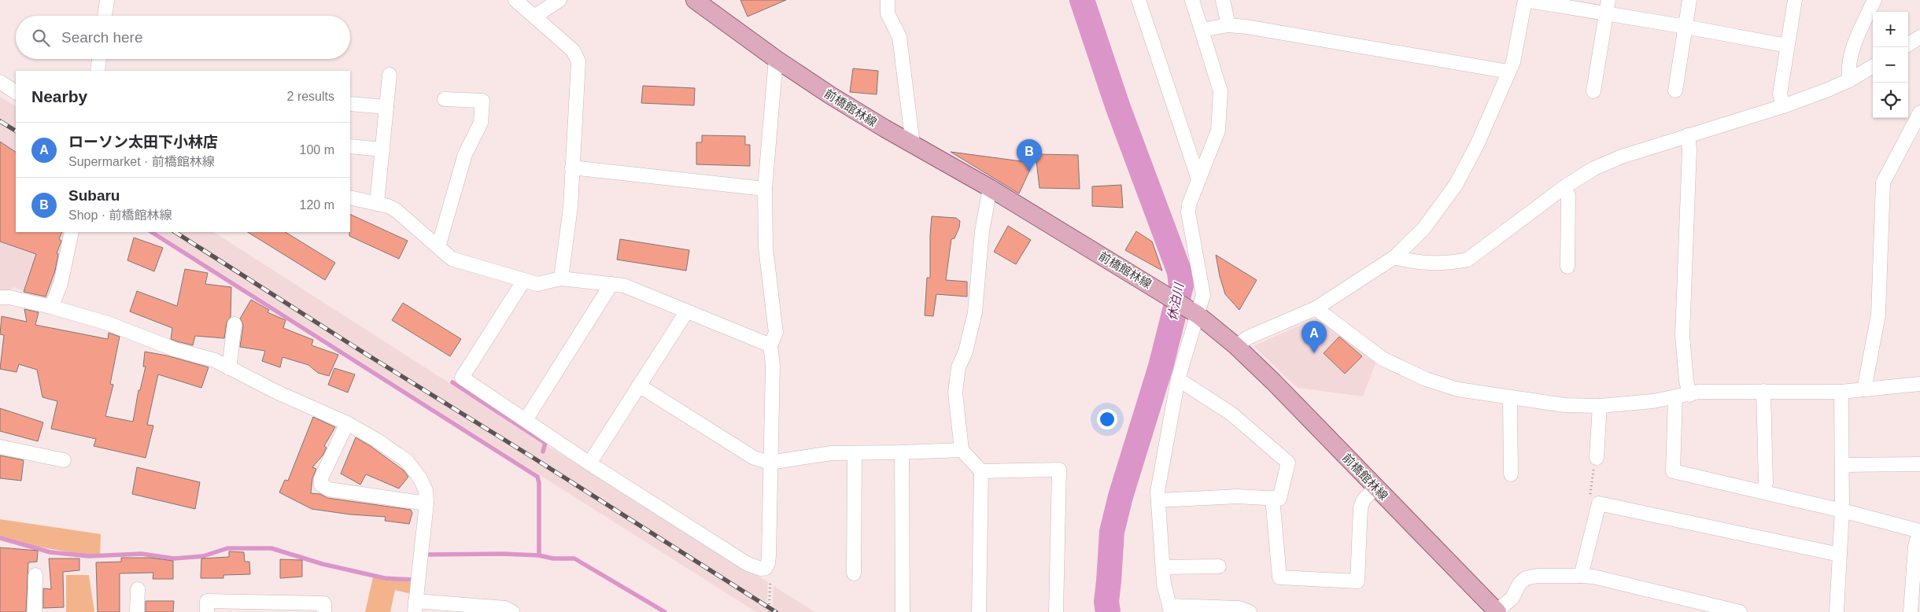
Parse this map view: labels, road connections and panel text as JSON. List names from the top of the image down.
{
  "streets": {
    "main road": ["前橋館林線"]
  },
  "water": ["休泊川"],
  "page": {
    "map_buttons": ["+", "−"],
    "search": "Search here",
    "heading": ["Nearby", "2 results"],
    "list": [
      {
        "mark": "A",
        "name": "ローソン太田下小林店",
        "note": "Supermarket · 前橋館林線",
        "value": "100 m"
      },
      {
        "mark": "B",
        "name": "Subaru",
        "note": "Shop · 前橋館林線",
        "value": "120 m"
      }
    ],
    "pins": ["B", "A"]
  }
}
